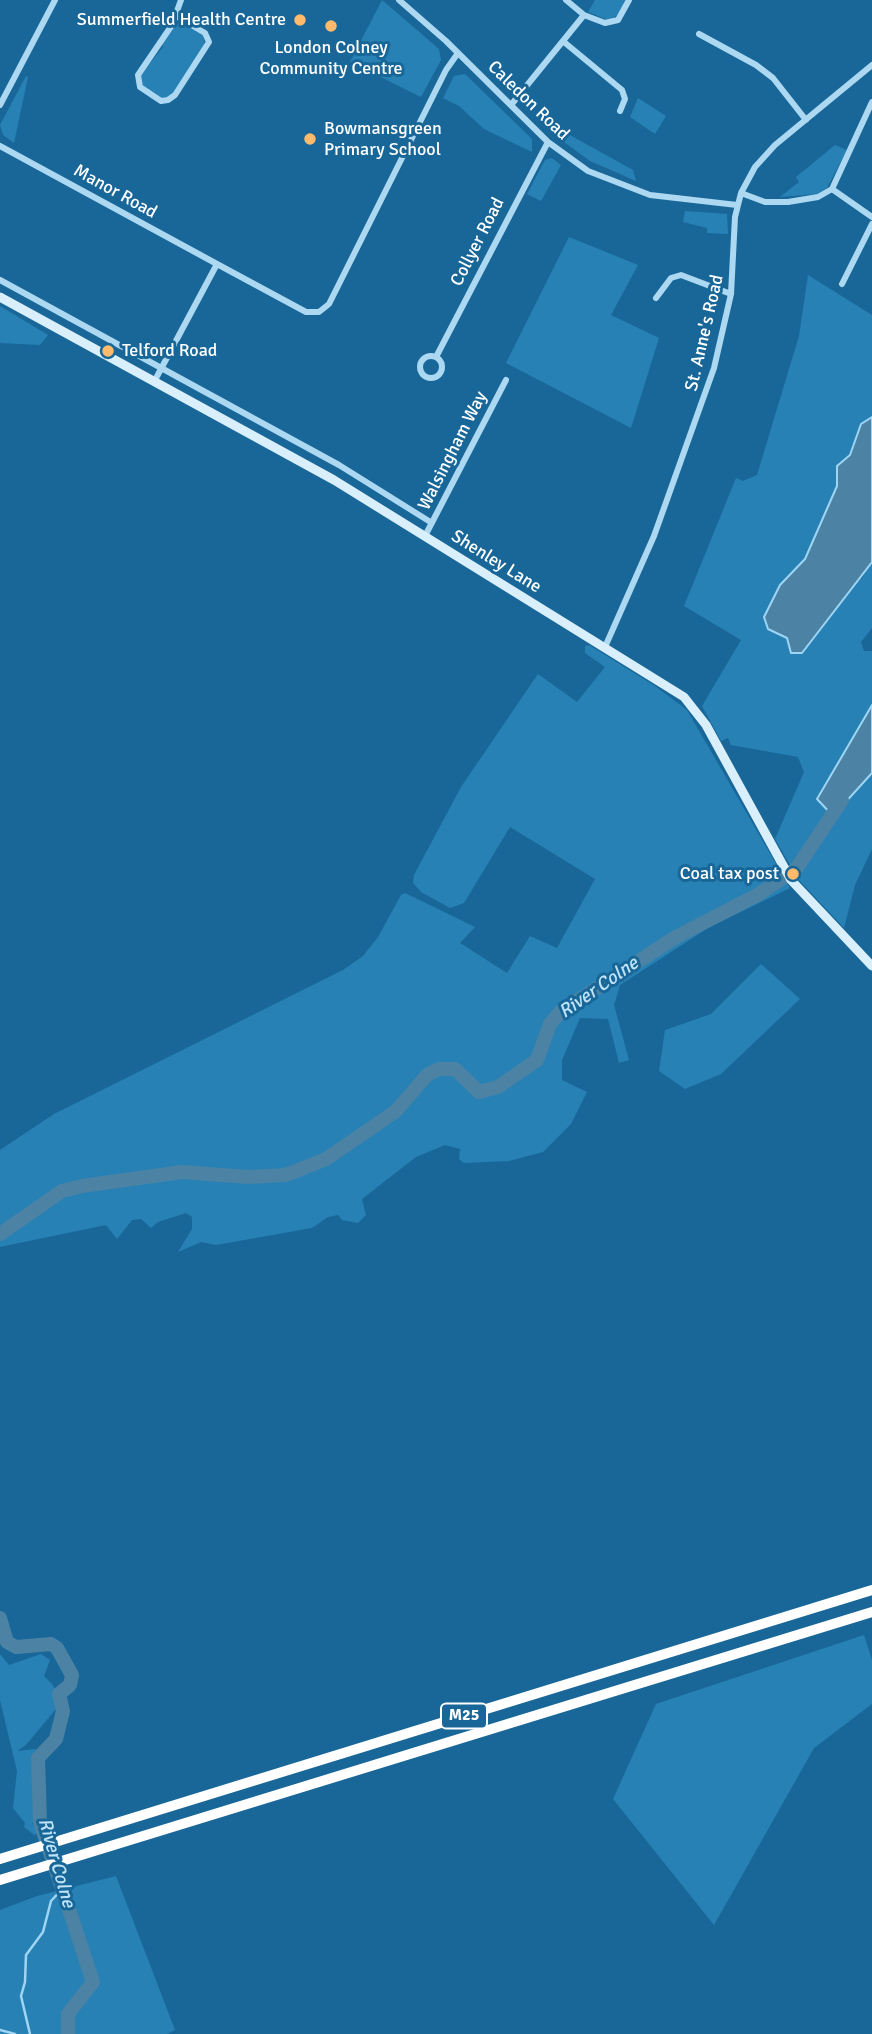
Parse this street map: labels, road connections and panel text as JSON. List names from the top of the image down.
{
  "streets": {
    "highway": ["M25"],
    "main road": ["Shenley Lane"],
    "street": [
      "Caledon Road",
      "Manor Road",
      "Collyer Road",
      "St. Anne's Road",
      "Walsingham Way"
    ]
  },
  "crossings": [
    ["Caledon Road", "Collyer Road"],
    ["Caledon Road", "St. Anne's Road"],
    ["St. Anne's Road", "Shenley Lane"],
    ["Walsingham Way", "Shenley Lane"]
  ],
  "water": ["River Colne"],
  "places": [
    "Summerfield Health Centre",
    "London Colney Community Centre",
    "Bowmansgreen Primary School",
    "Telford Road",
    "Coal tax post"
  ]
}
